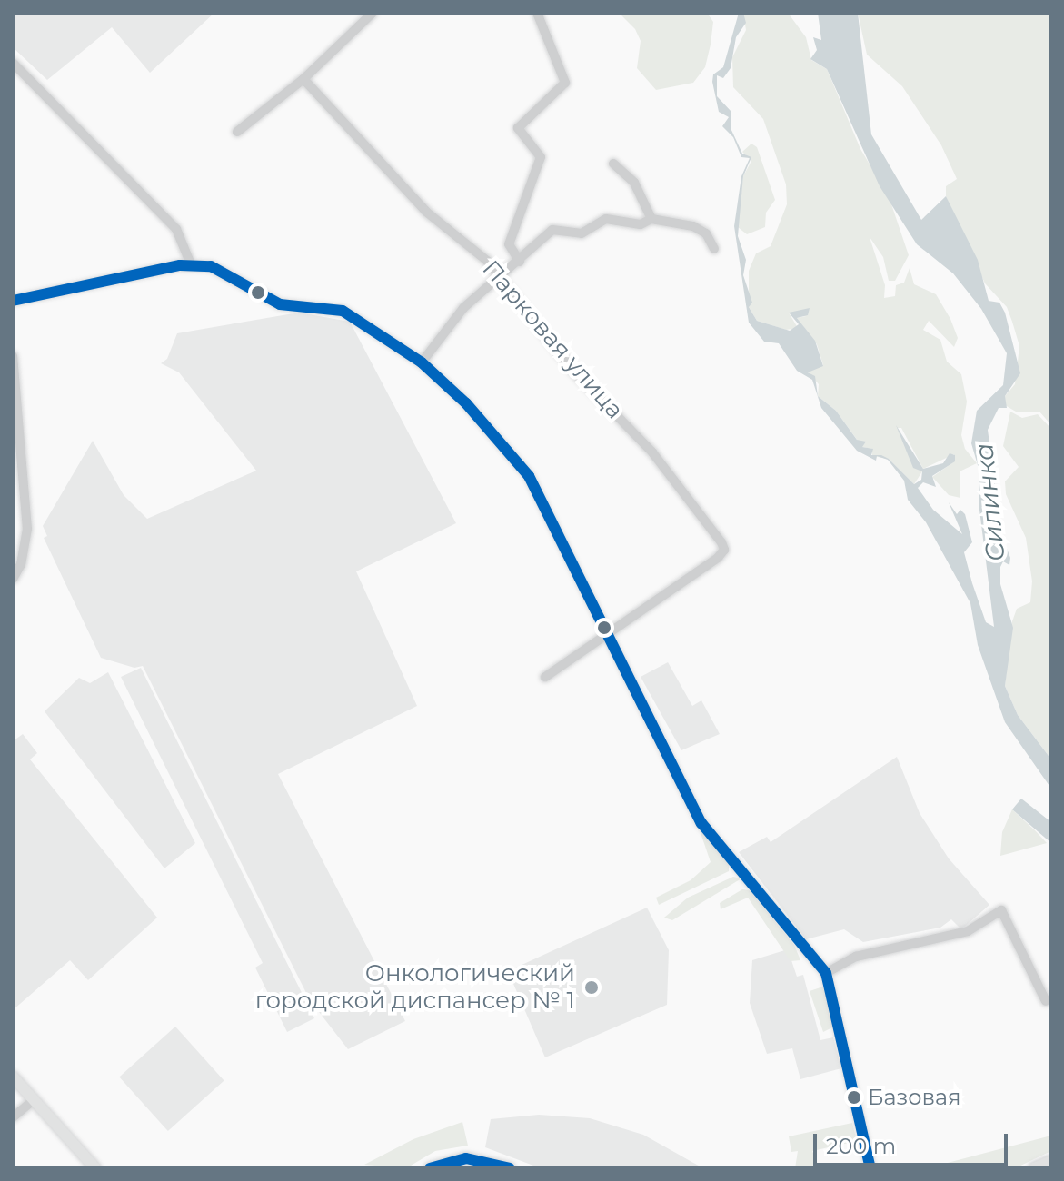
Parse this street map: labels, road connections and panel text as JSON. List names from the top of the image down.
{
  "streets": {
    "street": ["Парковая улица"]
  },
  "water": ["Силинка"],
  "places": ["Онкологический городской диспансер № 1", "Базовая"],
  "scale_bar": "200 m"
}
